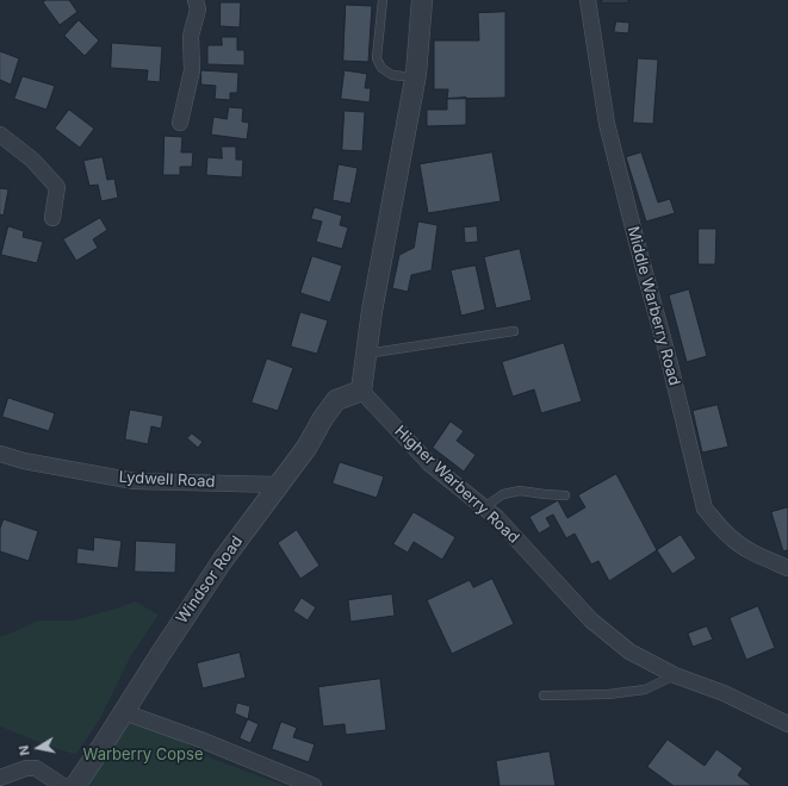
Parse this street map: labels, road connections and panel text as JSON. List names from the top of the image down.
{
  "streets": {
    "street": [
      "Middle Warberry Road",
      "Lydwell Road",
      "Higher Warberry Road",
      "Windsor Road"
    ]
  },
  "crossings": [
    ["Lydwell Road", "Windsor Road"],
    ["Higher Warberry Road", "Windsor Road"]
  ],
  "parks": ["Warberry Copse"],
  "north": "left"
}
